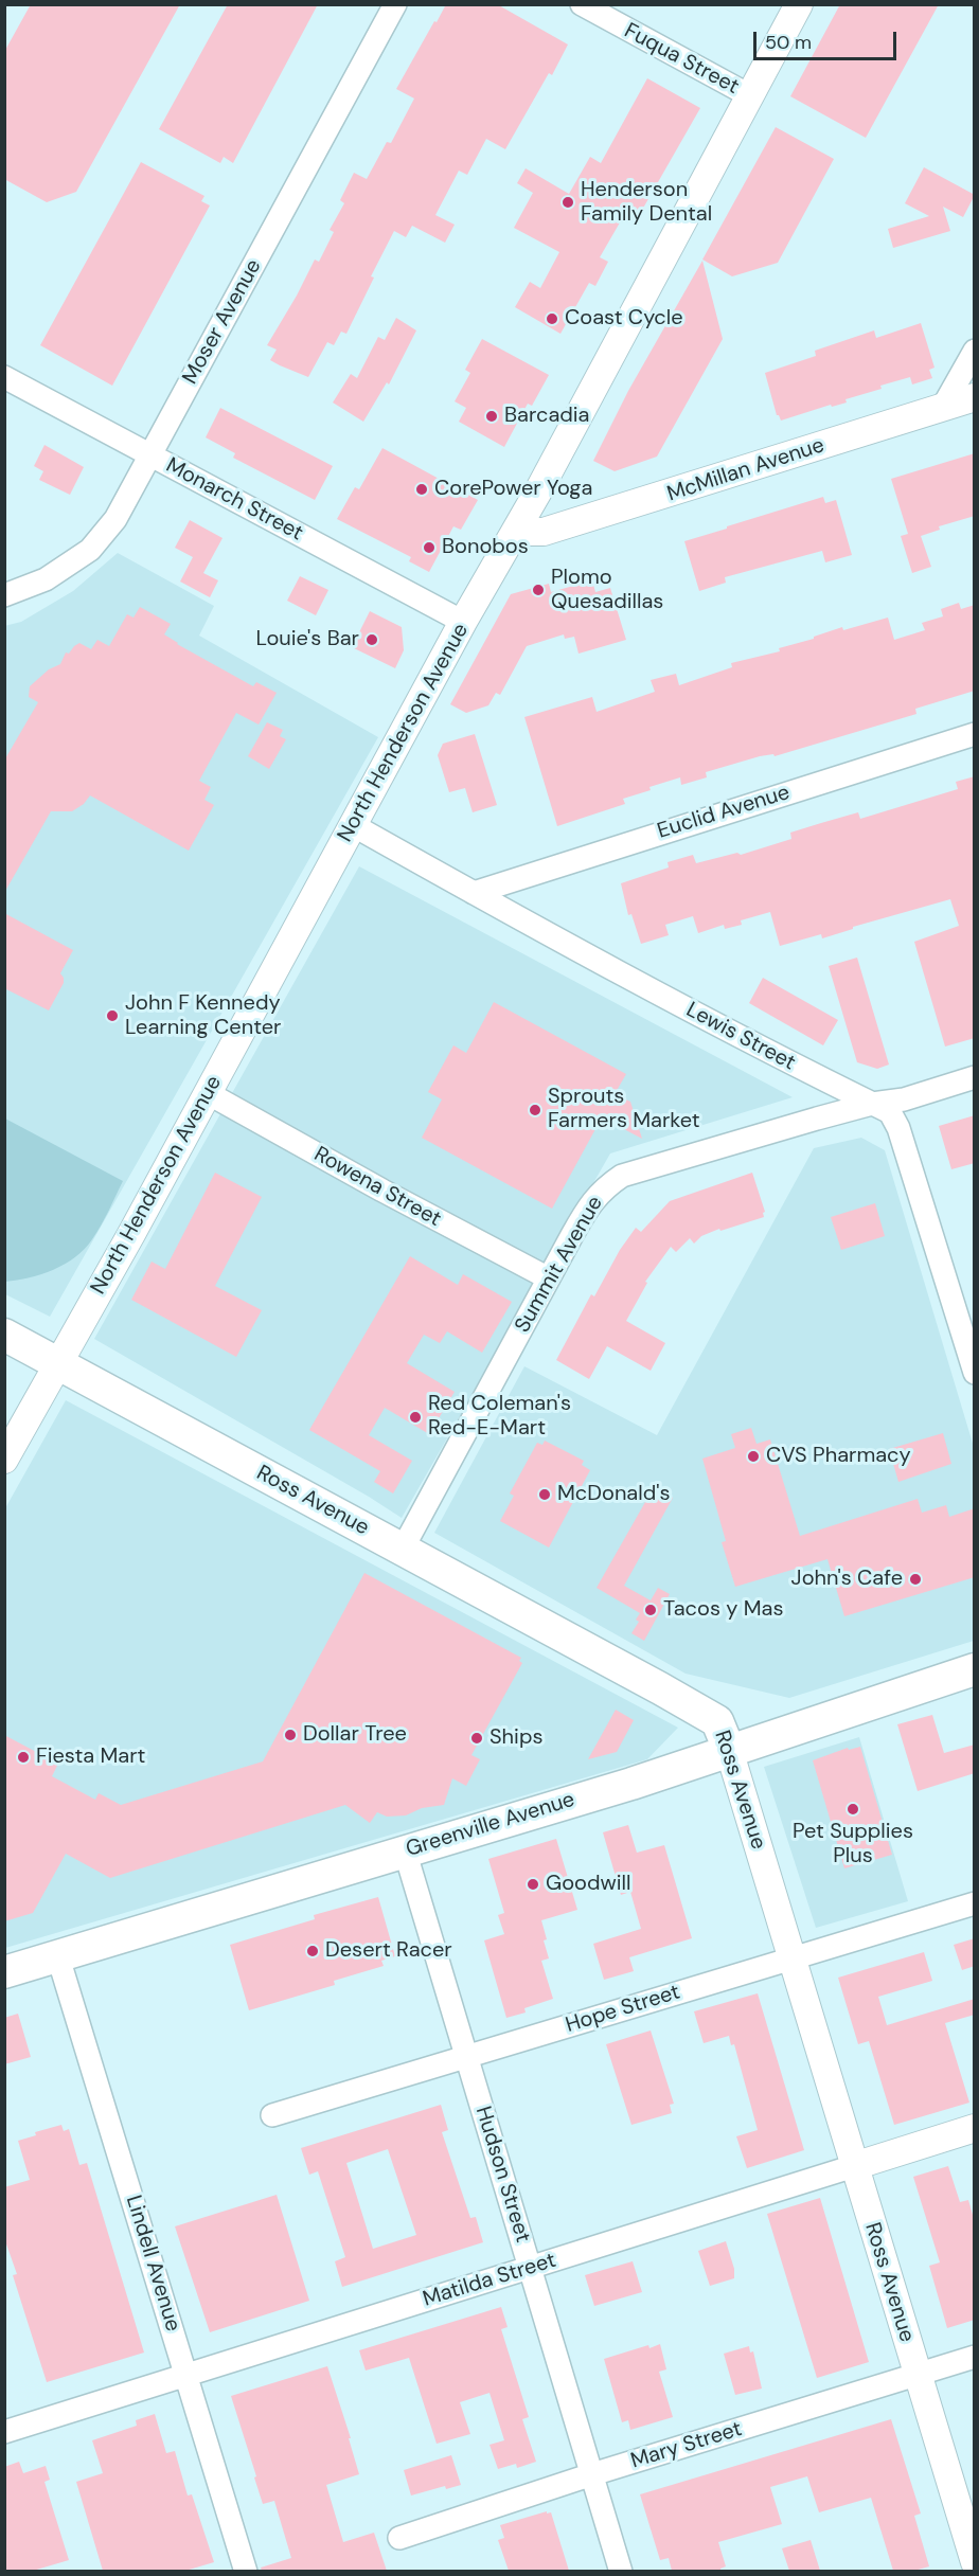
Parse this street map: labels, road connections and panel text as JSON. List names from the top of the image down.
{
  "streets": {
    "main road": ["Ross Avenue", "Greenville Avenue"],
    "street": [
      "Fuqua Street",
      "Moser Avenue",
      "McMillan Avenue",
      "Monarch Street",
      "North Henderson Avenue",
      "Euclid Avenue",
      "Lewis Street",
      "Rowena Street",
      "Summit Avenue",
      "Hope Street",
      "Hudson Street",
      "Lindell Avenue",
      "Matilda Street",
      "Mary Street"
    ]
  },
  "crossings": [
    ["Fuqua Street", "North Henderson Avenue"],
    ["Moser Avenue", "Monarch Street"],
    ["McMillan Avenue", "North Henderson Avenue"],
    ["Monarch Street", "North Henderson Avenue"],
    ["North Henderson Avenue", "Lewis Street"],
    ["North Henderson Avenue", "Rowena Street"],
    ["North Henderson Avenue", "Ross Avenue"],
    ["Euclid Avenue", "Lewis Street"],
    ["Lewis Street", "Summit Avenue"],
    ["Rowena Street", "Summit Avenue"],
    ["Summit Avenue", "Ross Avenue"],
    ["Ross Avenue", "Greenville Avenue"],
    ["Ross Avenue", "Hope Street"],
    ["Ross Avenue", "Matilda Street"],
    ["Ross Avenue", "Mary Street"],
    ["Greenville Avenue", "Hudson Street"],
    ["Greenville Avenue", "Lindell Avenue"],
    ["Hope Street", "Hudson Street"],
    ["Hudson Street", "Matilda Street"],
    ["Hudson Street", "Mary Street"],
    ["Lindell Avenue", "Matilda Street"]
  ],
  "places": [
    "Henderson Family Dental",
    "Coast Cycle",
    "Barcadia",
    "CorePower Yoga",
    "Bonobos",
    "Plomo Quesadillas",
    "Louie's Bar",
    "John F Kennedy Learning Center",
    "Sprouts Farmers Market",
    "Red Coleman's Red-E-Mart",
    "CVS Pharmacy",
    "McDonald's",
    "John's Cafe",
    "Tacos y Mas",
    "Dollar Tree",
    "Ships",
    "Fiesta Mart",
    "Pet Supplies Plus",
    "Goodwill",
    "Desert Racer"
  ],
  "scale_bar": "50 m"
}
